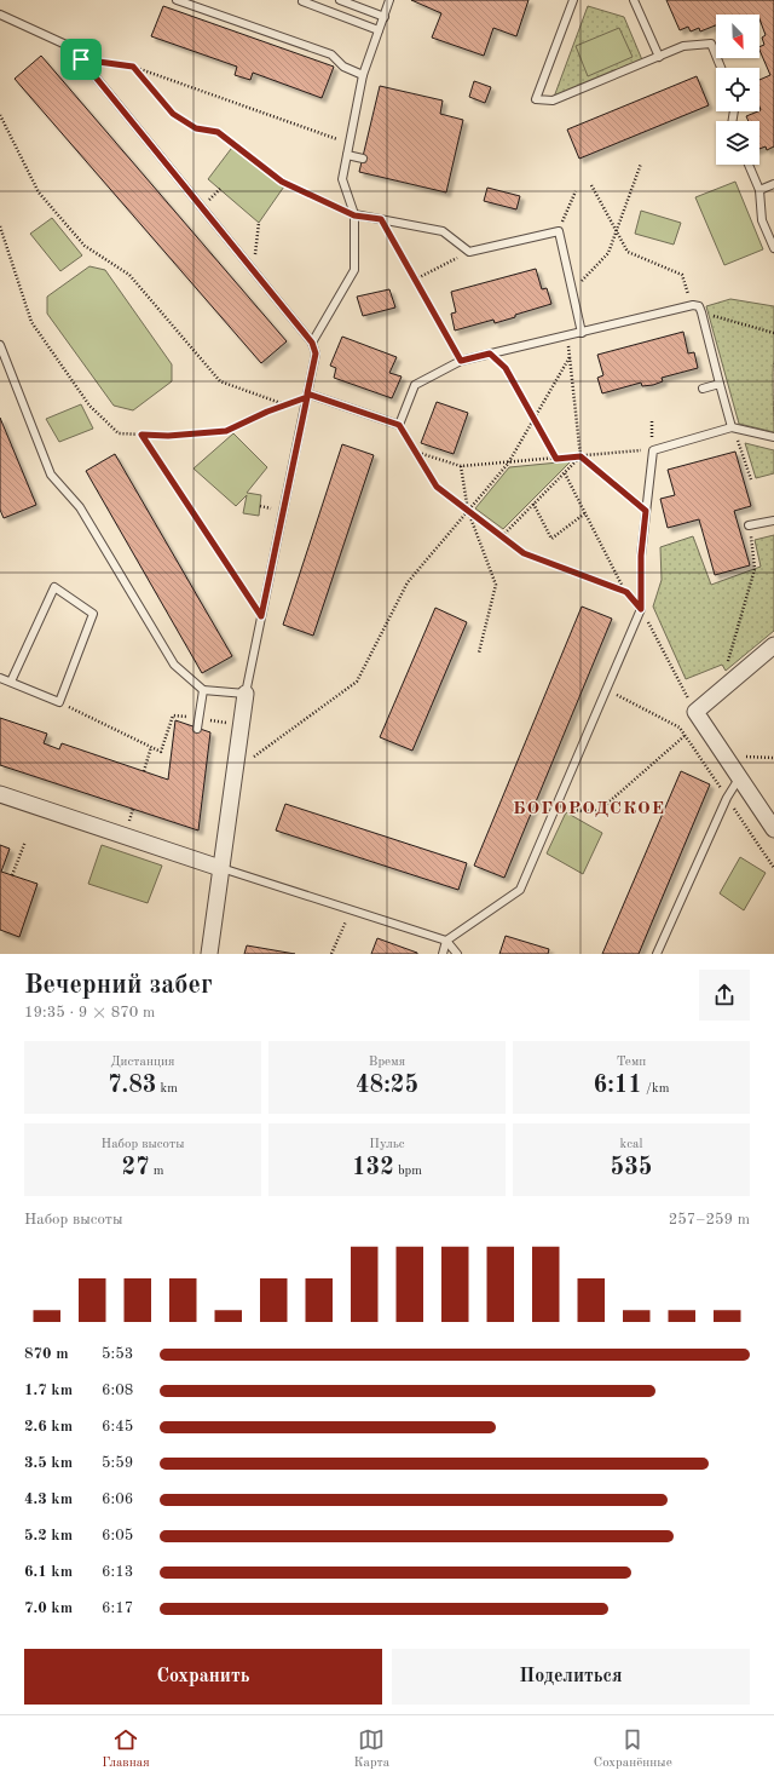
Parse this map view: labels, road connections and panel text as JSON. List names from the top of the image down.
{
  "districts": ["БОГОРОДСКОЕ"],
  "north": "bottom right",
  "page": {
    "heading": ["Вечерний забег", "19:35 · 9 × 870 m"],
    "stats": [
      ["Дистанция", "7.83 km"],
      ["Время", "48:25"],
      ["Темп", "6:11 /km"],
      ["Набор высоты", "27 m"],
      ["Пульс", "132 bpm"],
      ["kcal", "535"]
    ],
    "chart": ["Набор высоты", "257–259 m"],
    "list": [
      {
        "name": "870 m",
        "note": "5:53"
      },
      {
        "name": "1.7 km",
        "note": "6:08"
      },
      {
        "name": "2.6 km",
        "note": "6:45"
      },
      {
        "name": "3.5 km",
        "note": "5:59"
      },
      {
        "name": "4.3 km",
        "note": "6:06"
      },
      {
        "name": "5.2 km",
        "note": "6:05"
      },
      {
        "name": "6.1 km",
        "note": "6:13"
      },
      {
        "name": "7.0 km",
        "note": "6:17"
      }
    ],
    "buttons": ["Сохранить", "Поделиться"],
    "tabs": ["Главная", "Карта", "Сохранённые"]
  }
}
